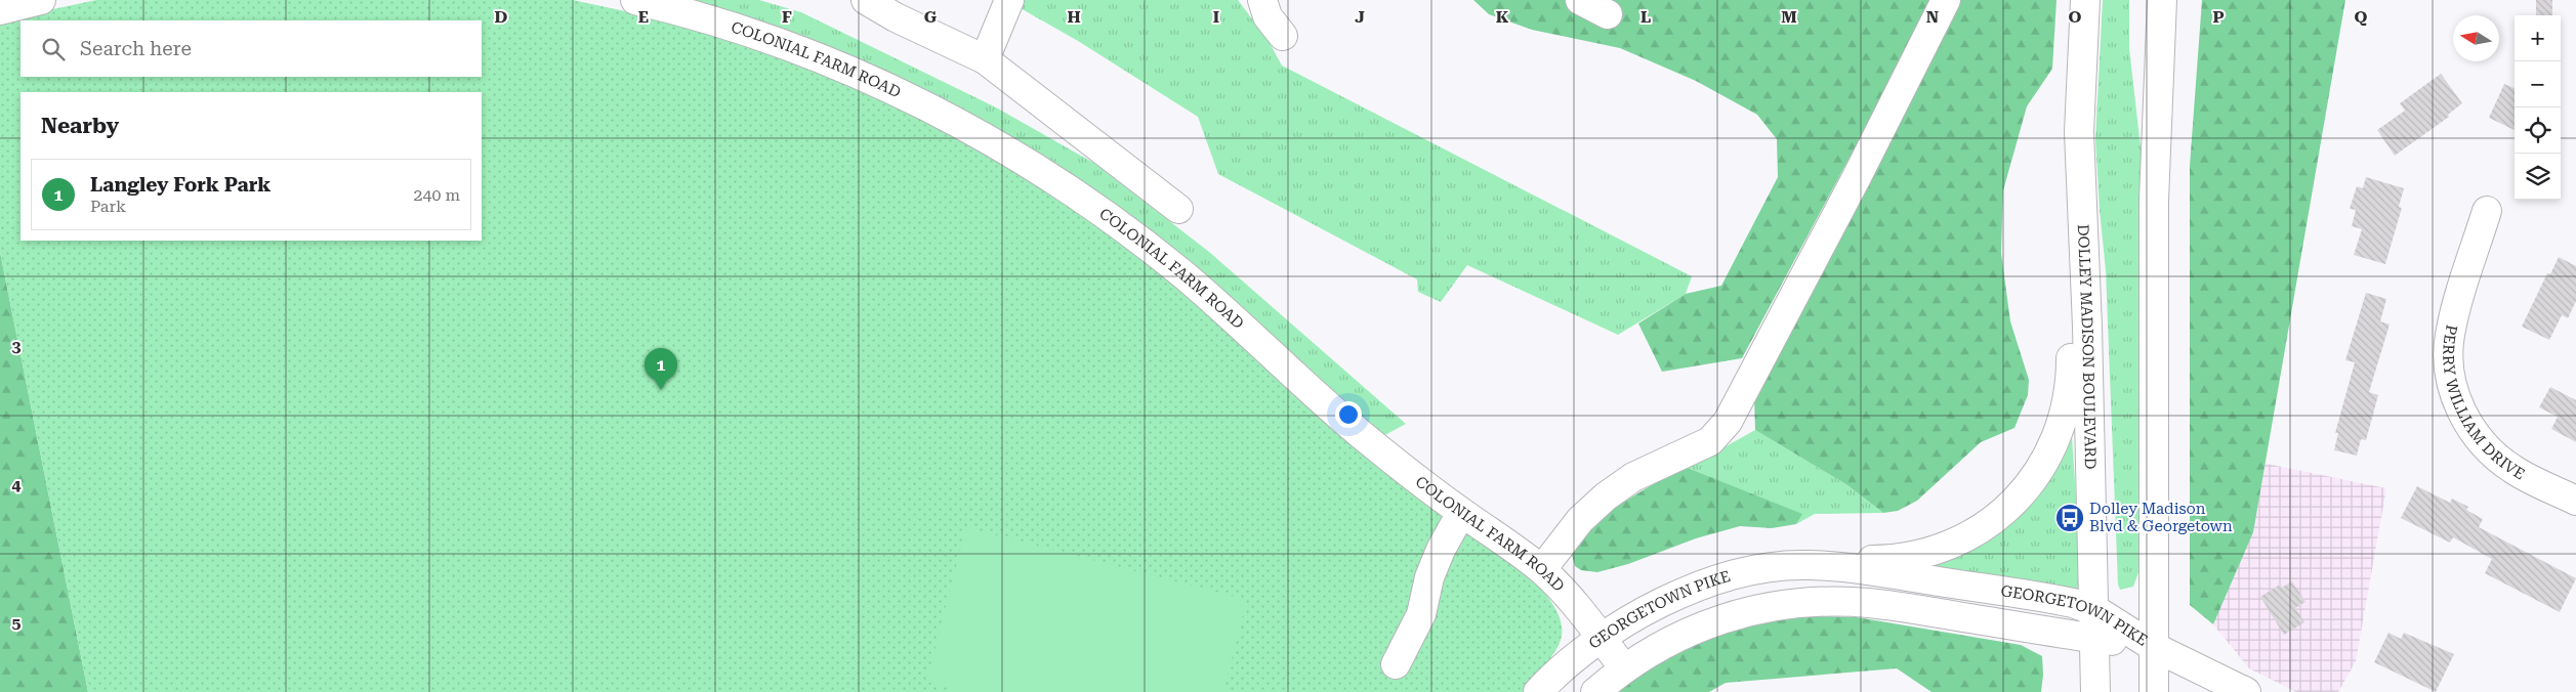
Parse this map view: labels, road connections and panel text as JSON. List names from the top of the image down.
{
  "streets": {
    "main road": [
      "COLONIAL FARM ROAD",
      "DOLLEY MADISON BOULEVARD",
      "PERRY WILLIAM DRIVE",
      "GEORGETOWN PIKE"
    ]
  },
  "crossings": [
    ["COLONIAL FARM ROAD", "GEORGETOWN PIKE"],
    ["DOLLEY MADISON BOULEVARD", "GEORGETOWN PIKE"]
  ],
  "places": {
    "bus stop": ["Dolley Madison Blvd & Georgetown"]
  },
  "north": "left",
  "page": {
    "map_buttons": ["+", "−"],
    "search": "Search here",
    "heading": "Nearby",
    "list": [
      {
        "mark": "1",
        "name": "Langley Fork Park",
        "note": "Park",
        "value": "240 m"
      }
    ],
    "pins": "1"
  },
  "grid": {
    "columns": [
      "D",
      "E",
      "F",
      "G",
      "H",
      "I",
      "J",
      "K",
      "L",
      "M",
      "N",
      "O",
      "P",
      "Q"
    ],
    "rows": ["3", "4", "5"]
  }
}
